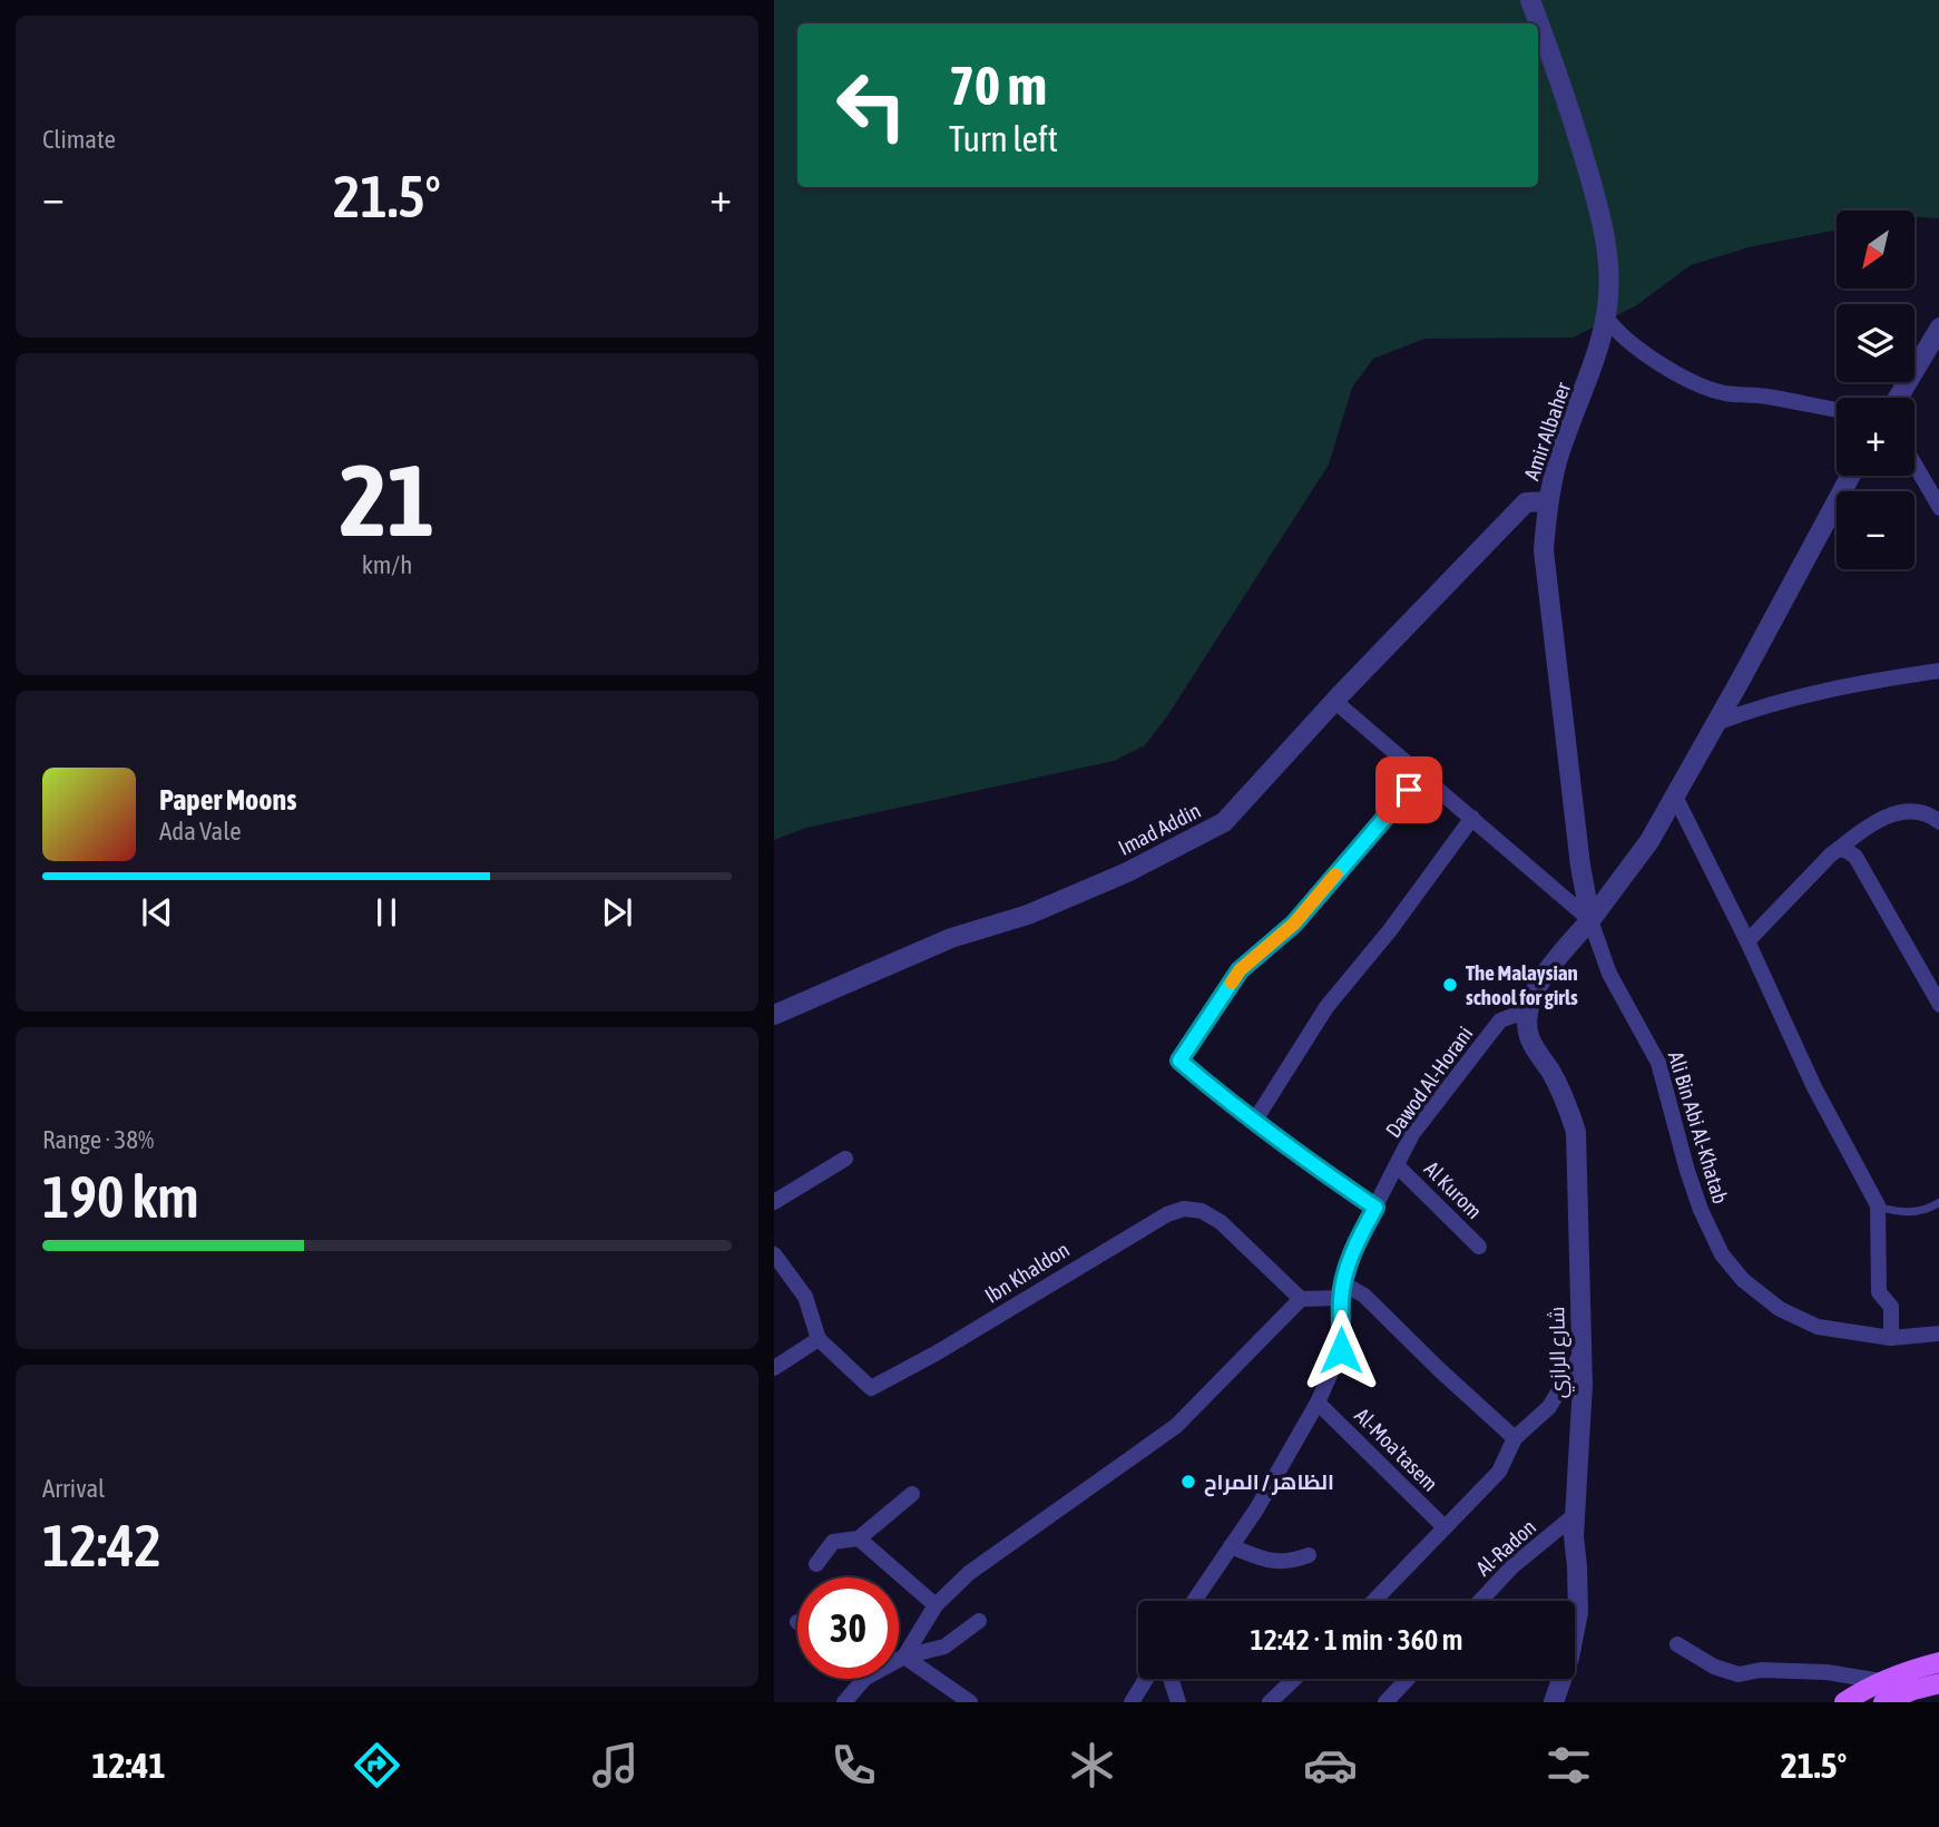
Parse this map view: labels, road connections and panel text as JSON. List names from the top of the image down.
{
  "streets": {
    "street": [
      "Amir Albaher",
      "Imad Addin",
      "Dawod Al-Horani",
      "Ali Bin Abi Al-Khatab",
      "Al Kurom",
      "Ibn Khaldon",
      "شارع الرازي",
      "Al-Moa'tasem",
      "Al-Radon"
    ]
  },
  "crossings": [
    ["Amir Albaher", "Imad Addin"],
    ["Amir Albaher", "Ali Bin Abi Al-Khatab"],
    ["Dawod Al-Horani", "Al Kurom"],
    ["Dawod Al-Horani", "شارع الرازي"],
    ["Dawod Al-Horani", "Al-Moa'tasem"],
    ["شارع الرازي", "Al-Radon"]
  ],
  "places": ["The Malaysian school for girls", "الظاهر / المراح"],
  "north": "bottom left",
  "page": {
    "tile": [
      "Climate",
      ["21", "km/h"],
      ["Range · 38%", "190 km"],
      ["Arrival", "12:42"]
    ],
    "turn": ["70 m", "Turn left"],
    "heat": ["−", "21.5°", "+"],
    "map_buttons": ["+", "−"],
    "song": ["Paper Moons", "Ada Vale"],
    "limit": "30",
    "trip": "12:42 · 1 min · 360 m",
    "tabs": ["12:41", "21.5°"]
  }
}
